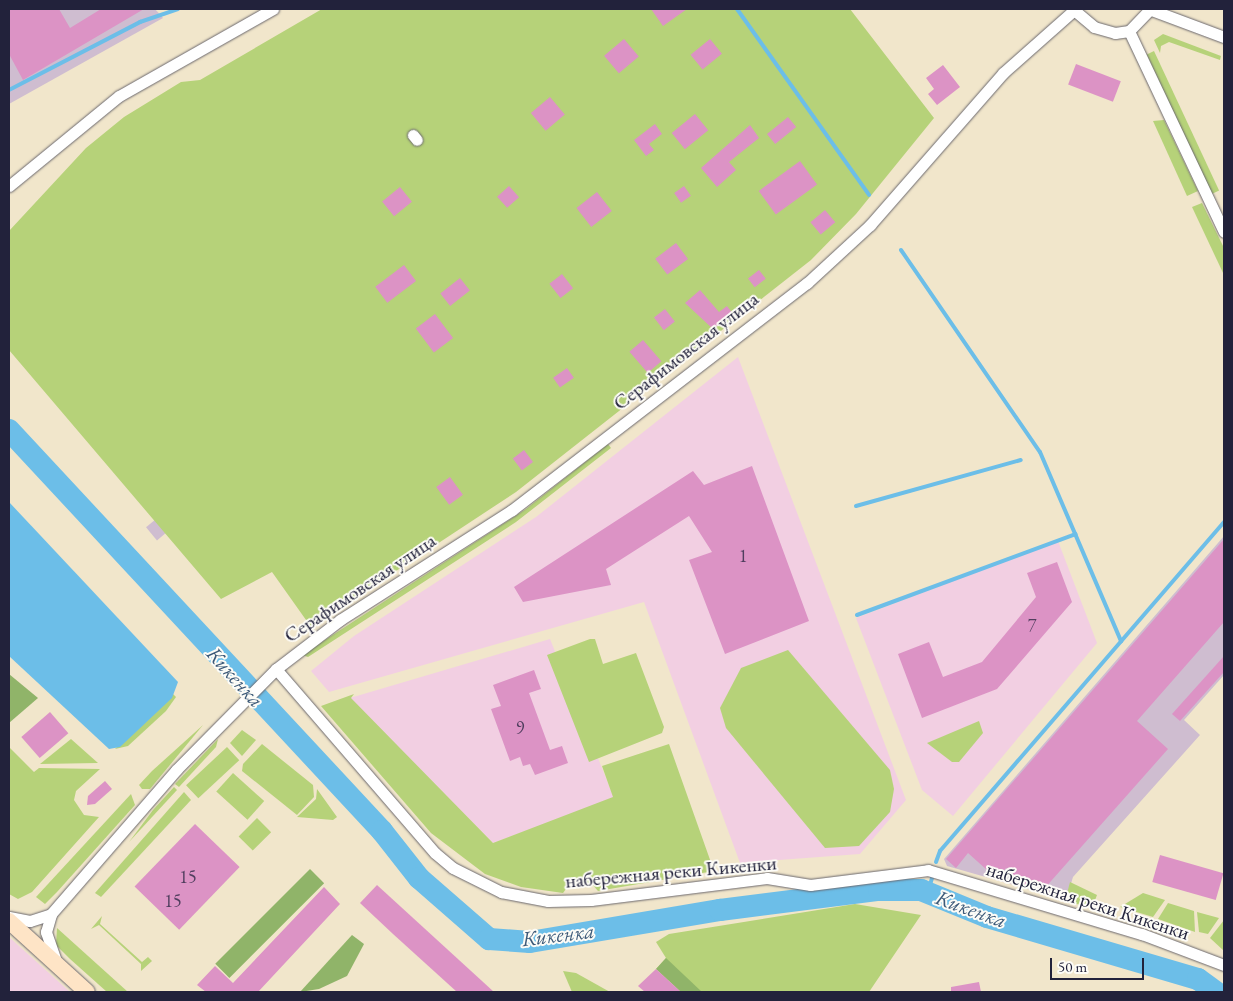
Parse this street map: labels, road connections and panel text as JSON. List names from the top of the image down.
{
  "streets": {
    "street": ["Серафимовская улица", "набережная реки Кикенки"]
  },
  "crossings": [
    ["Серафимовская улица", "набережная реки Кикенки"]
  ],
  "water": ["Кикенка"],
  "house_numbers": [
    "1",
    "7",
    "9",
    "15",
    "15"
  ],
  "scale_bar": "50 m"
}
